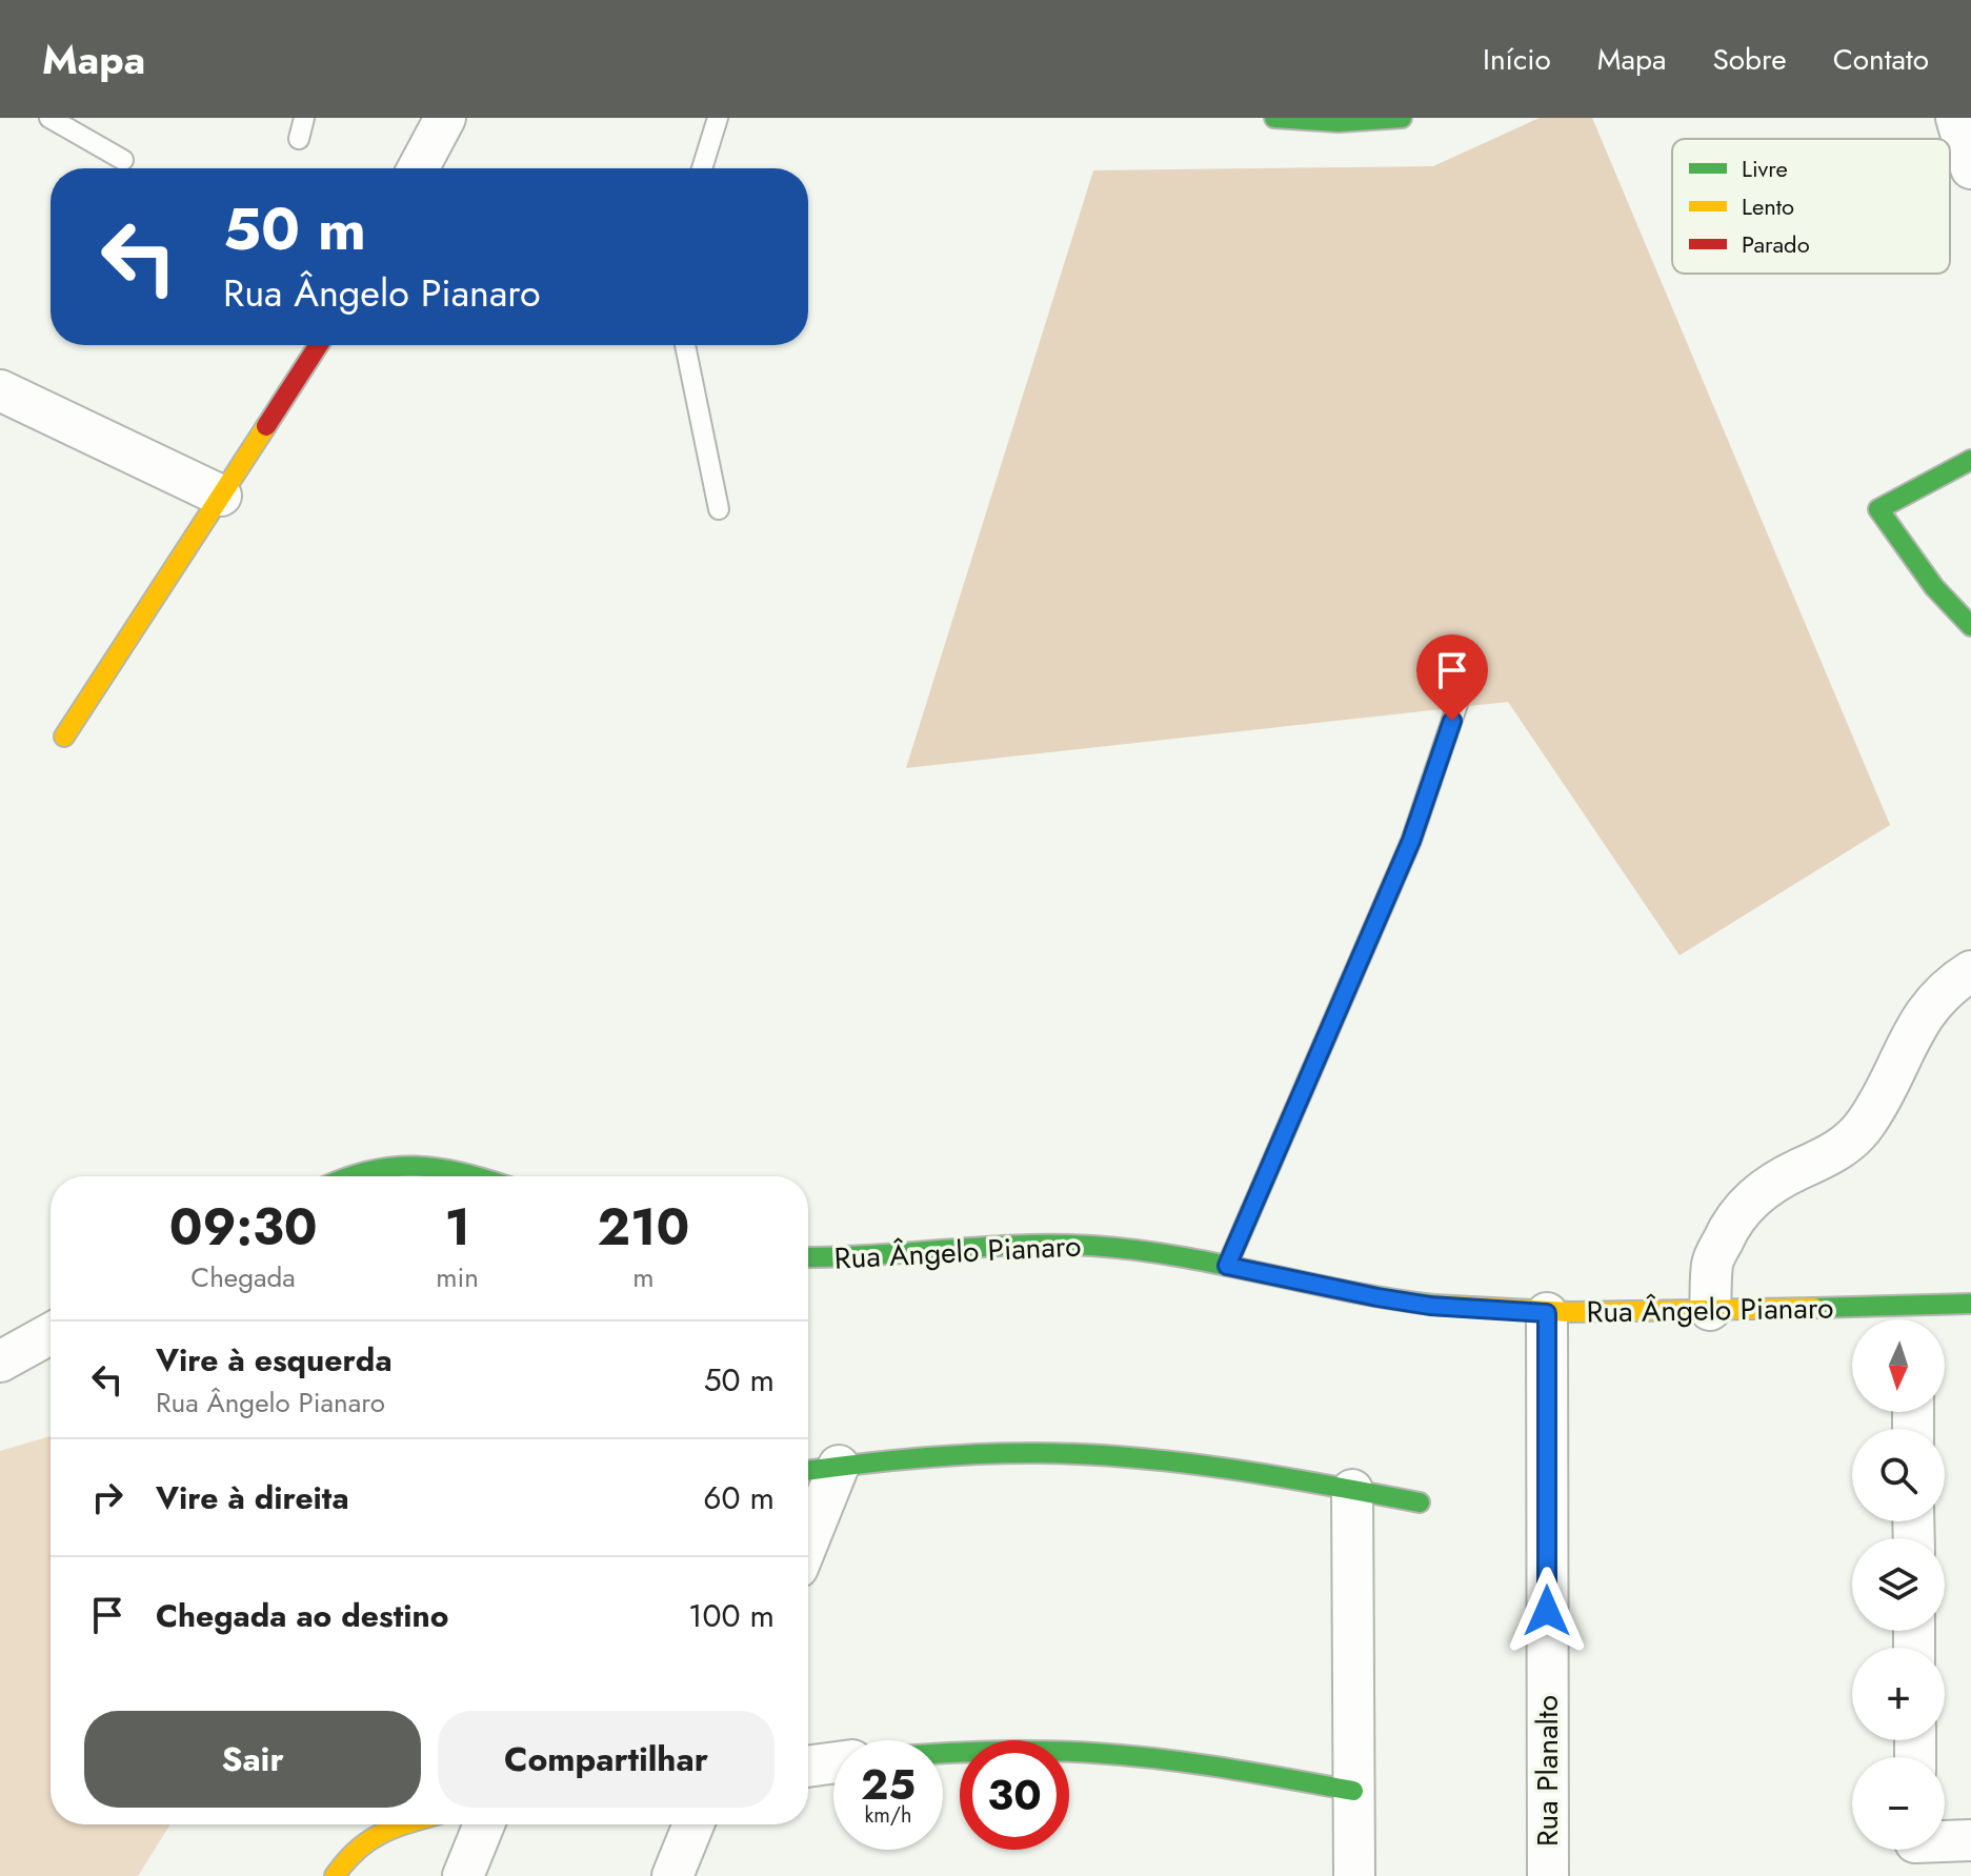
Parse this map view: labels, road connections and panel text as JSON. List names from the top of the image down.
{
  "streets": {
    "street": ["Rua Ângelo Pianaro", "Rua Planalto"]
  },
  "crossings": [
    ["Rua Ângelo Pianaro", "Rua Planalto"]
  ],
  "legend": ["Livre", "Lento", "Parado"],
  "north": "bottom",
  "page": {
    "header": "Mapa",
    "nav": [
      "Início",
      "Mapa",
      "Sobre",
      "Contato"
    ],
    "turn": ["50 m", "Rua Ângelo Pianaro"],
    "eta": [
      "09:30",
      "Chegada",
      "1",
      "min",
      "210",
      "m"
    ],
    "map_buttons": ["+", "−"],
    "list": [
      {
        "name": "Vire à esquerda",
        "note": "Rua Ângelo Pianaro",
        "value": "50 m"
      },
      {
        "name": "Vire à direita",
        "value": "60 m"
      },
      {
        "name": "Chegada ao destino",
        "value": "100 m"
      }
    ],
    "buttons": ["Sair", "Compartilhar"],
    "speed": "25 km/h",
    "limit": "30"
  }
}
